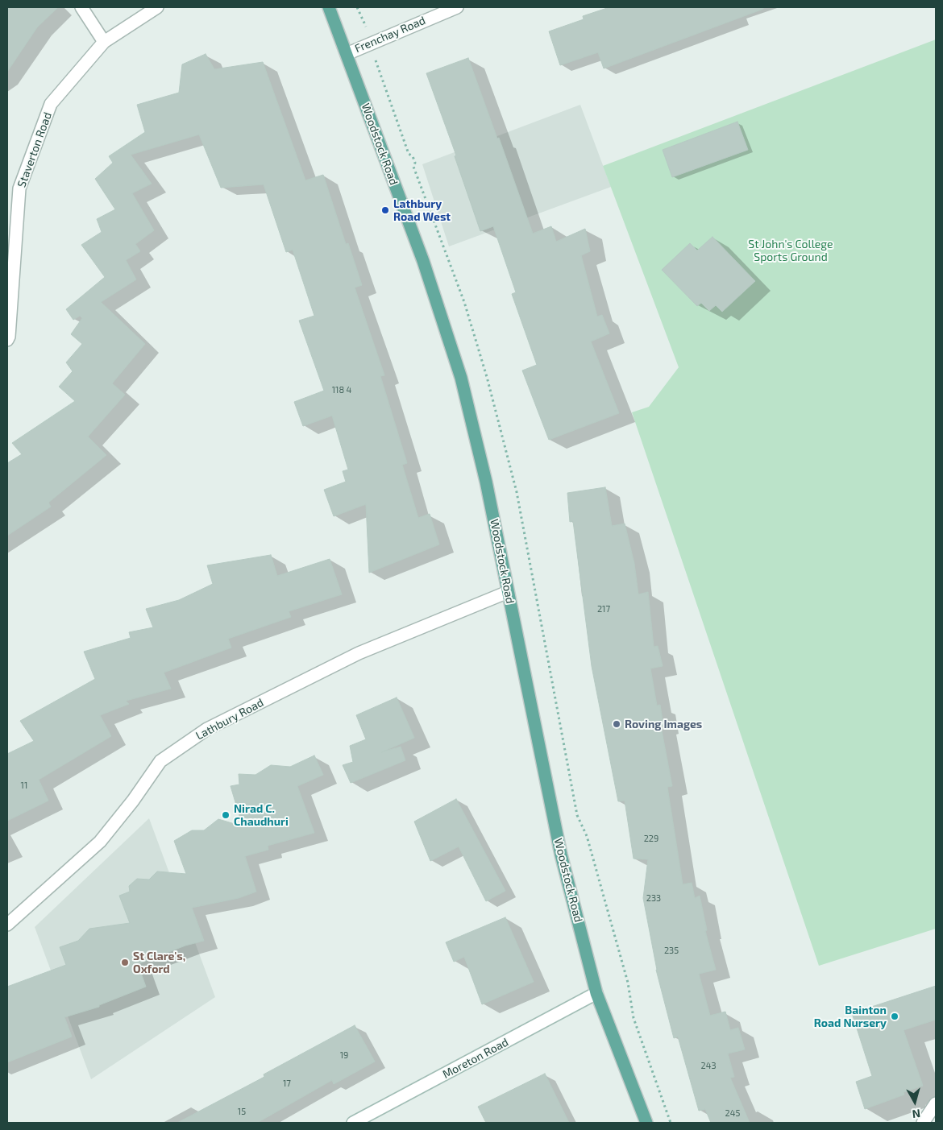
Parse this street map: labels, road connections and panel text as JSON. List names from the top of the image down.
{
  "streets": {
    "main road": ["Woodstock Road"],
    "street": [
      "Frenchay Road",
      "Staverton Road",
      "Lathbury Road",
      "Moreton Road"
    ]
  },
  "crossings": [
    ["Frenchay Road", "Woodstock Road"],
    ["Woodstock Road", "Lathbury Road"],
    ["Woodstock Road", "Moreton Road"]
  ],
  "parks": ["St John's College Sports Ground"],
  "places": [
    "Lathbury Road West",
    "Roving Images",
    "Nirad C. Chaudhuri",
    "St Clare's, Oxford",
    "Bainton Road Nursery"
  ],
  "house_numbers": [
    "118 4",
    "217",
    "11",
    "229",
    "233",
    "235",
    "19",
    "243",
    "17",
    "15",
    "245"
  ],
  "north": "bottom"
}
